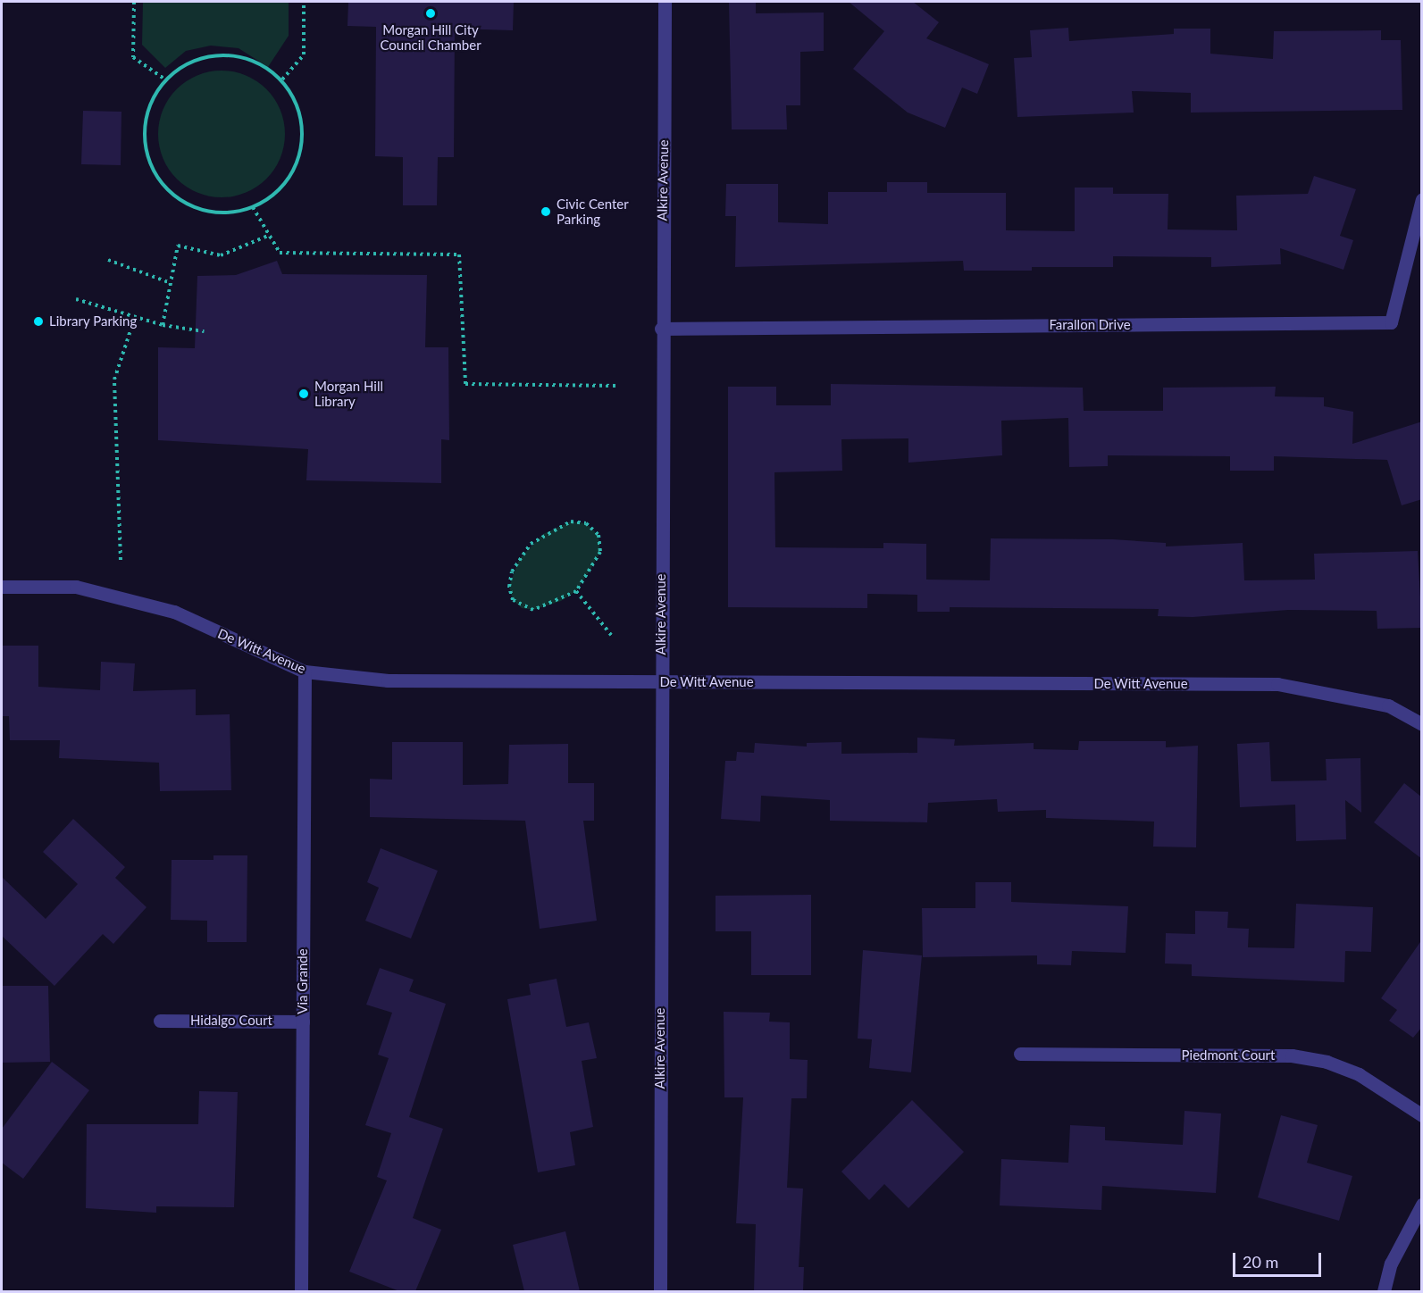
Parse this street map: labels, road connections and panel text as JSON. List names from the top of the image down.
{
  "streets": {
    "street": [
      "Alkire Avenue",
      "Farallon Drive",
      "De Witt Avenue",
      "Via Grande",
      "Hidalgo Court",
      "Piedmont Court"
    ]
  },
  "crossings": [
    ["Alkire Avenue", "Farallon Drive"],
    ["Alkire Avenue", "De Witt Avenue"],
    ["De Witt Avenue", "Via Grande"],
    ["Via Grande", "Hidalgo Court"]
  ],
  "places": [
    "Morgan Hill City Council Chamber",
    "Civic Center Parking",
    "Library Parking",
    "Morgan Hill Library"
  ],
  "scale_bar": "20 m"
}
